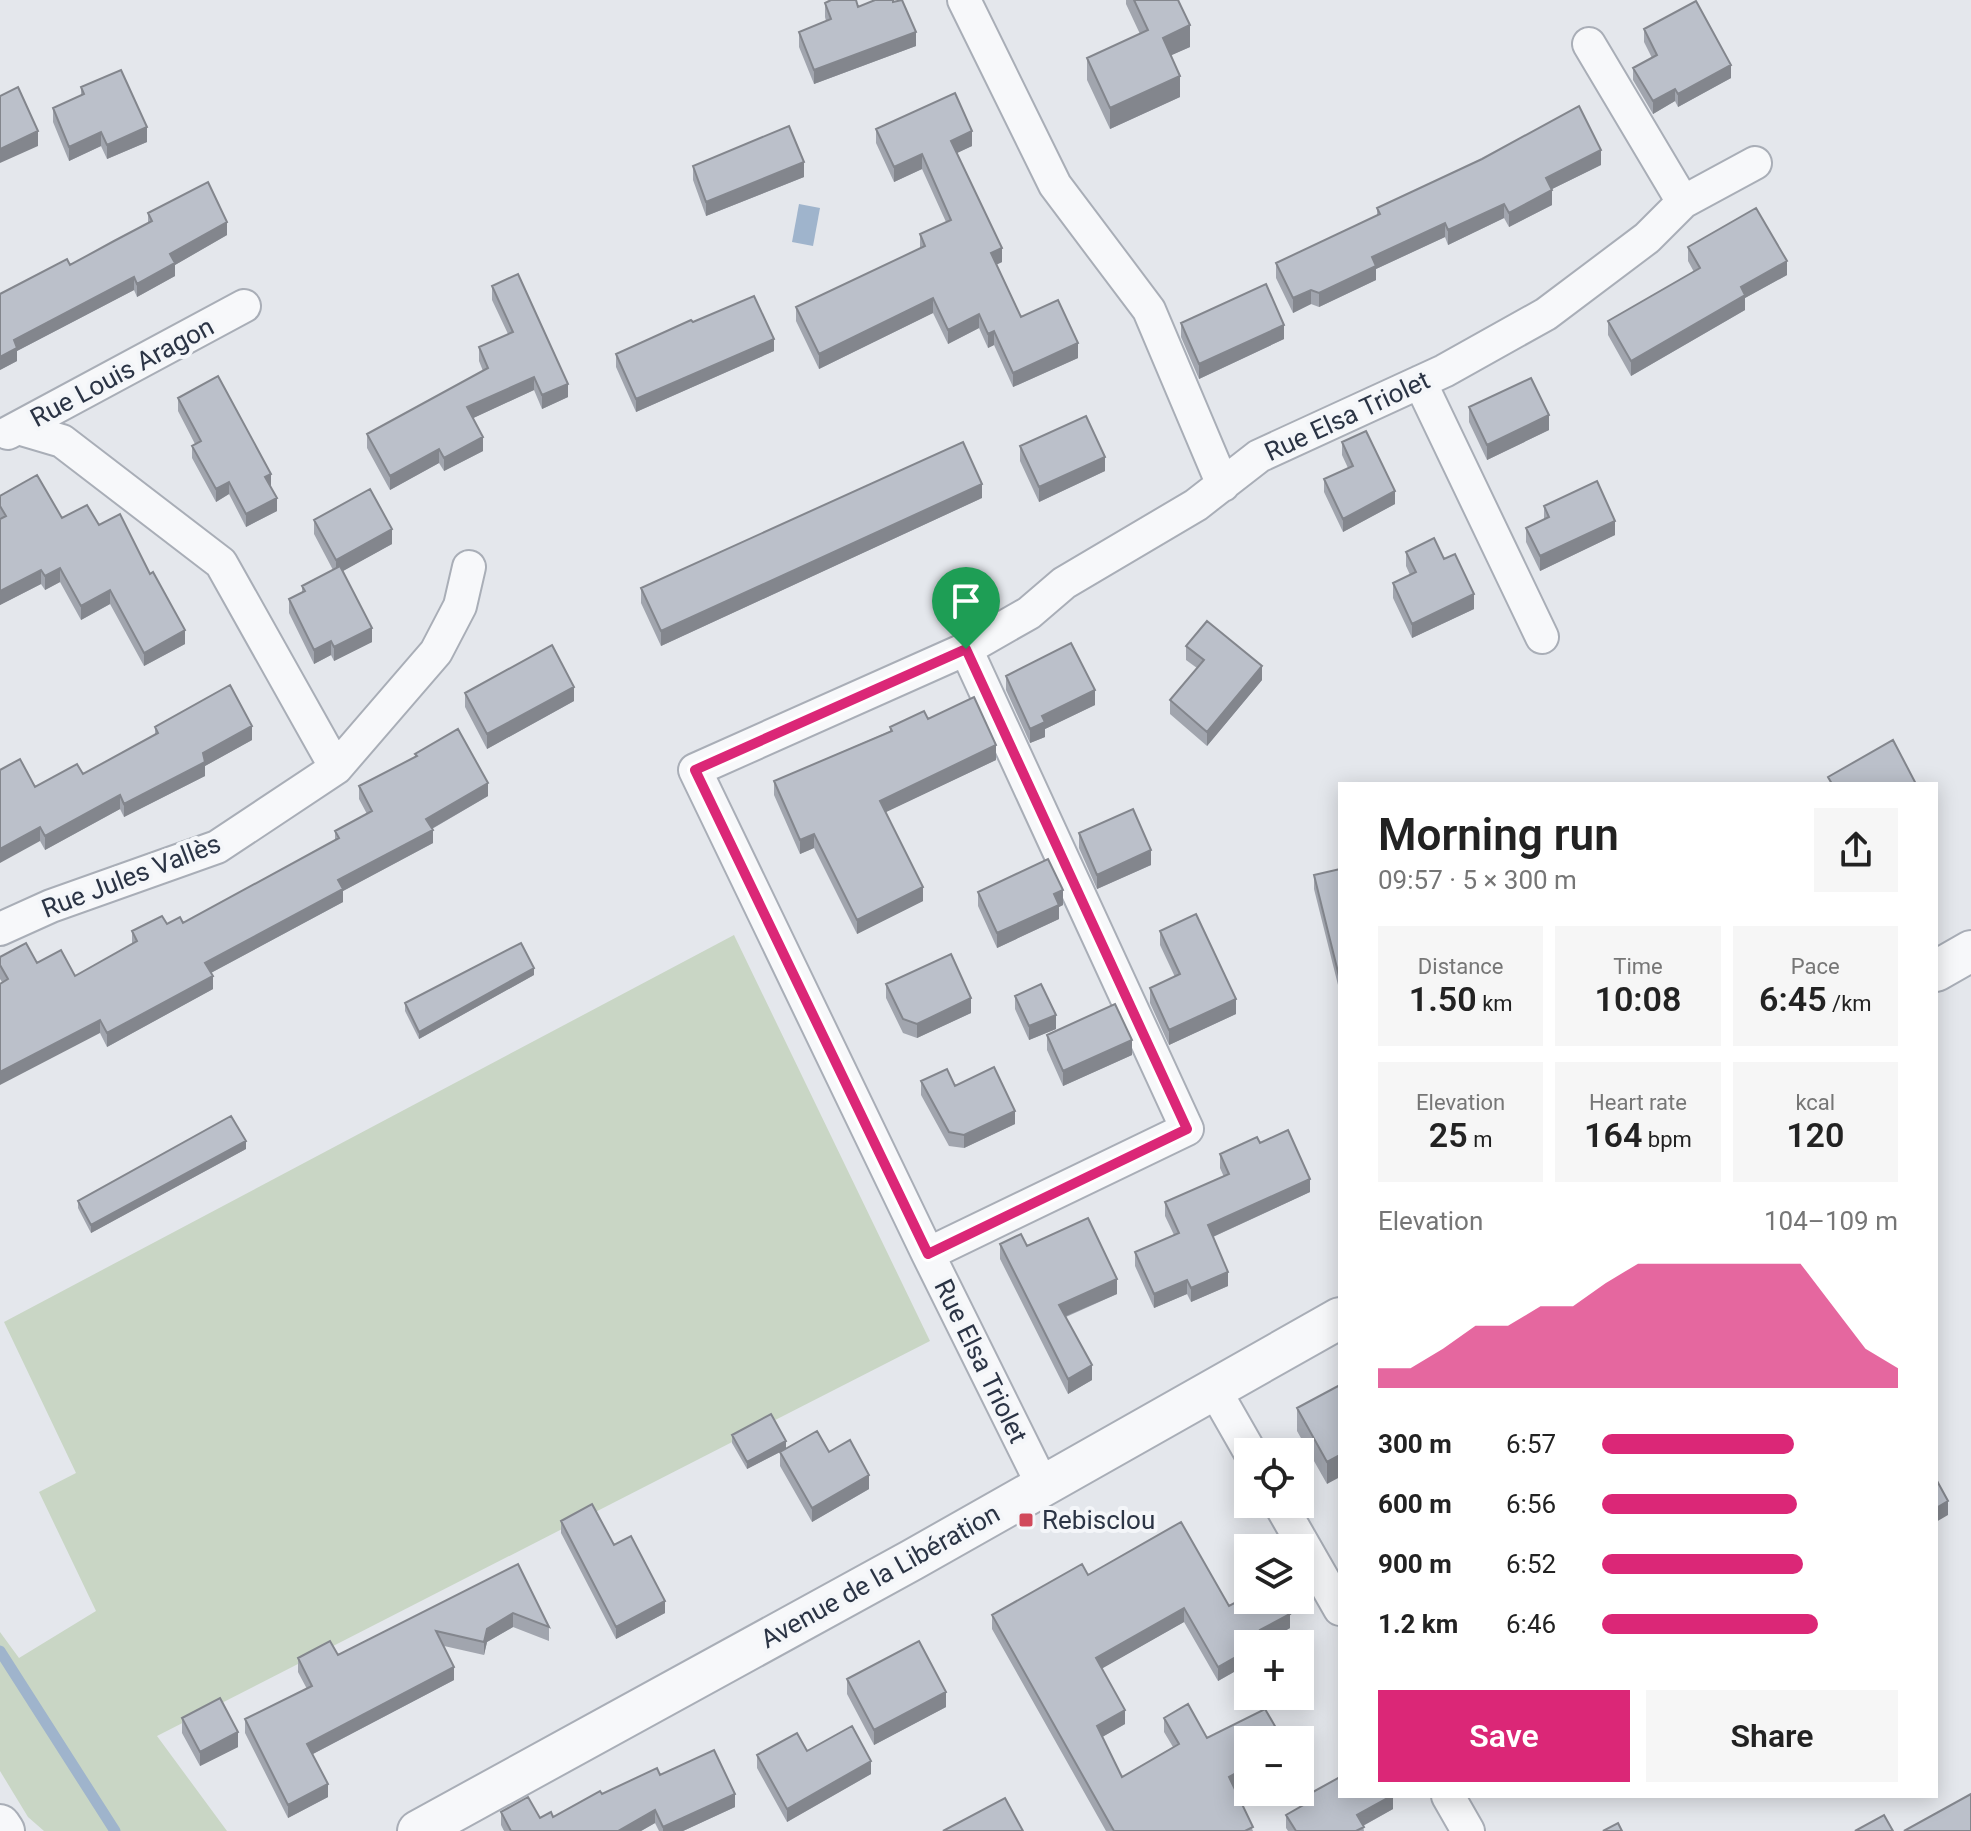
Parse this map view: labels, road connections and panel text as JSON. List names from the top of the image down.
{
  "streets": {
    "street": [
      "Rue Louis Aragon",
      "Rue Elsa Triolet",
      "Rue Jules Vallès",
      "Avenue de la Libération"
    ]
  },
  "crossings": [
    ["Rue Elsa Triolet", "Avenue de la Libération"]
  ],
  "places": {
    "transit": ["Rebisclou"]
  },
  "page": {
    "heading": ["Morning run", "09:57 · 5 × 300 m"],
    "stats": [
      ["Distance", "1.50 km"],
      ["Time", "10:08"],
      ["Pace", "6:45 /km"],
      ["Elevation", "25 m"],
      ["Heart rate", "164 bpm"],
      ["kcal", "120"]
    ],
    "chart": ["Elevation", "104–109 m"],
    "list": [
      {
        "name": "300 m",
        "note": "6:57"
      },
      {
        "name": "600 m",
        "note": "6:56"
      },
      {
        "name": "900 m",
        "note": "6:52"
      },
      {
        "name": "1.2 km",
        "note": "6:46"
      }
    ],
    "map_buttons": ["+", "−"],
    "buttons": ["Save", "Share"]
  }
}
